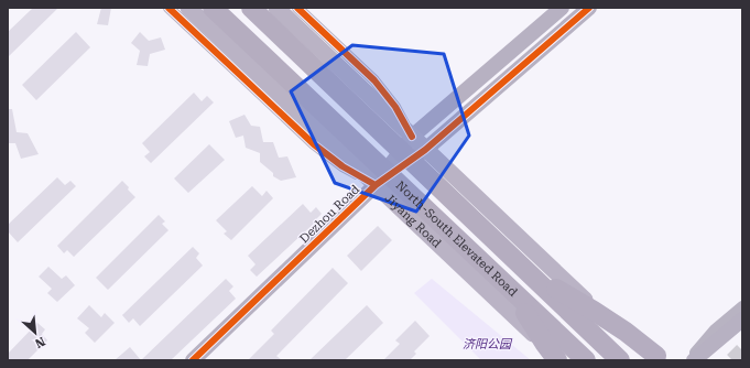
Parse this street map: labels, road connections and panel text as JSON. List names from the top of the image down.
{
  "streets": {
    "highway": ["North-South Elevated Road"],
    "main road": ["Jiyang Road"],
    "street": ["Dezhou Road"]
  },
  "crossings": [
    ["Dezhou Road", "Jiyang Road"]
  ],
  "parks": ["济阳公园"],
  "north": "bottom right"
}
